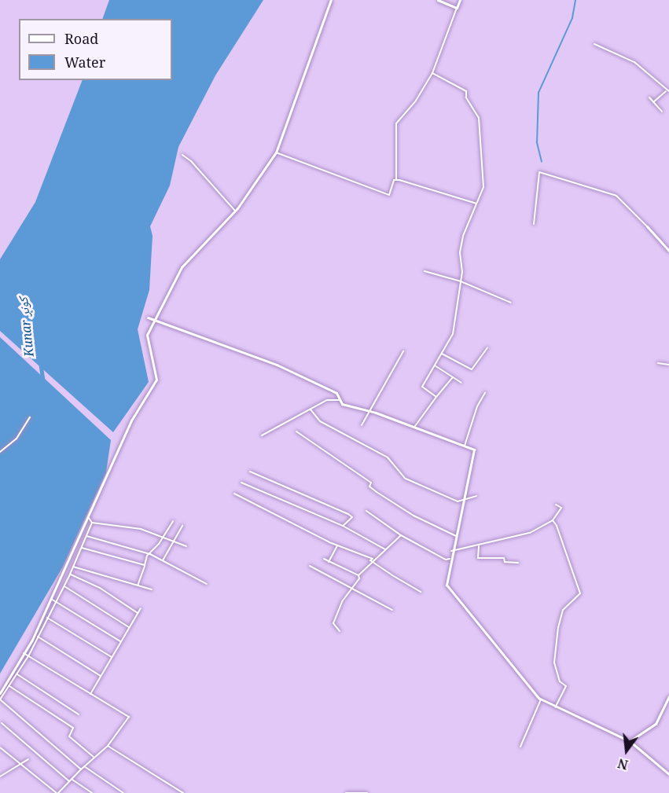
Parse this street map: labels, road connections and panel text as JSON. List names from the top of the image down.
{
  "water": ["Kunar کونړ"],
  "legend": ["Road", "Water"],
  "north": "bottom"
}
